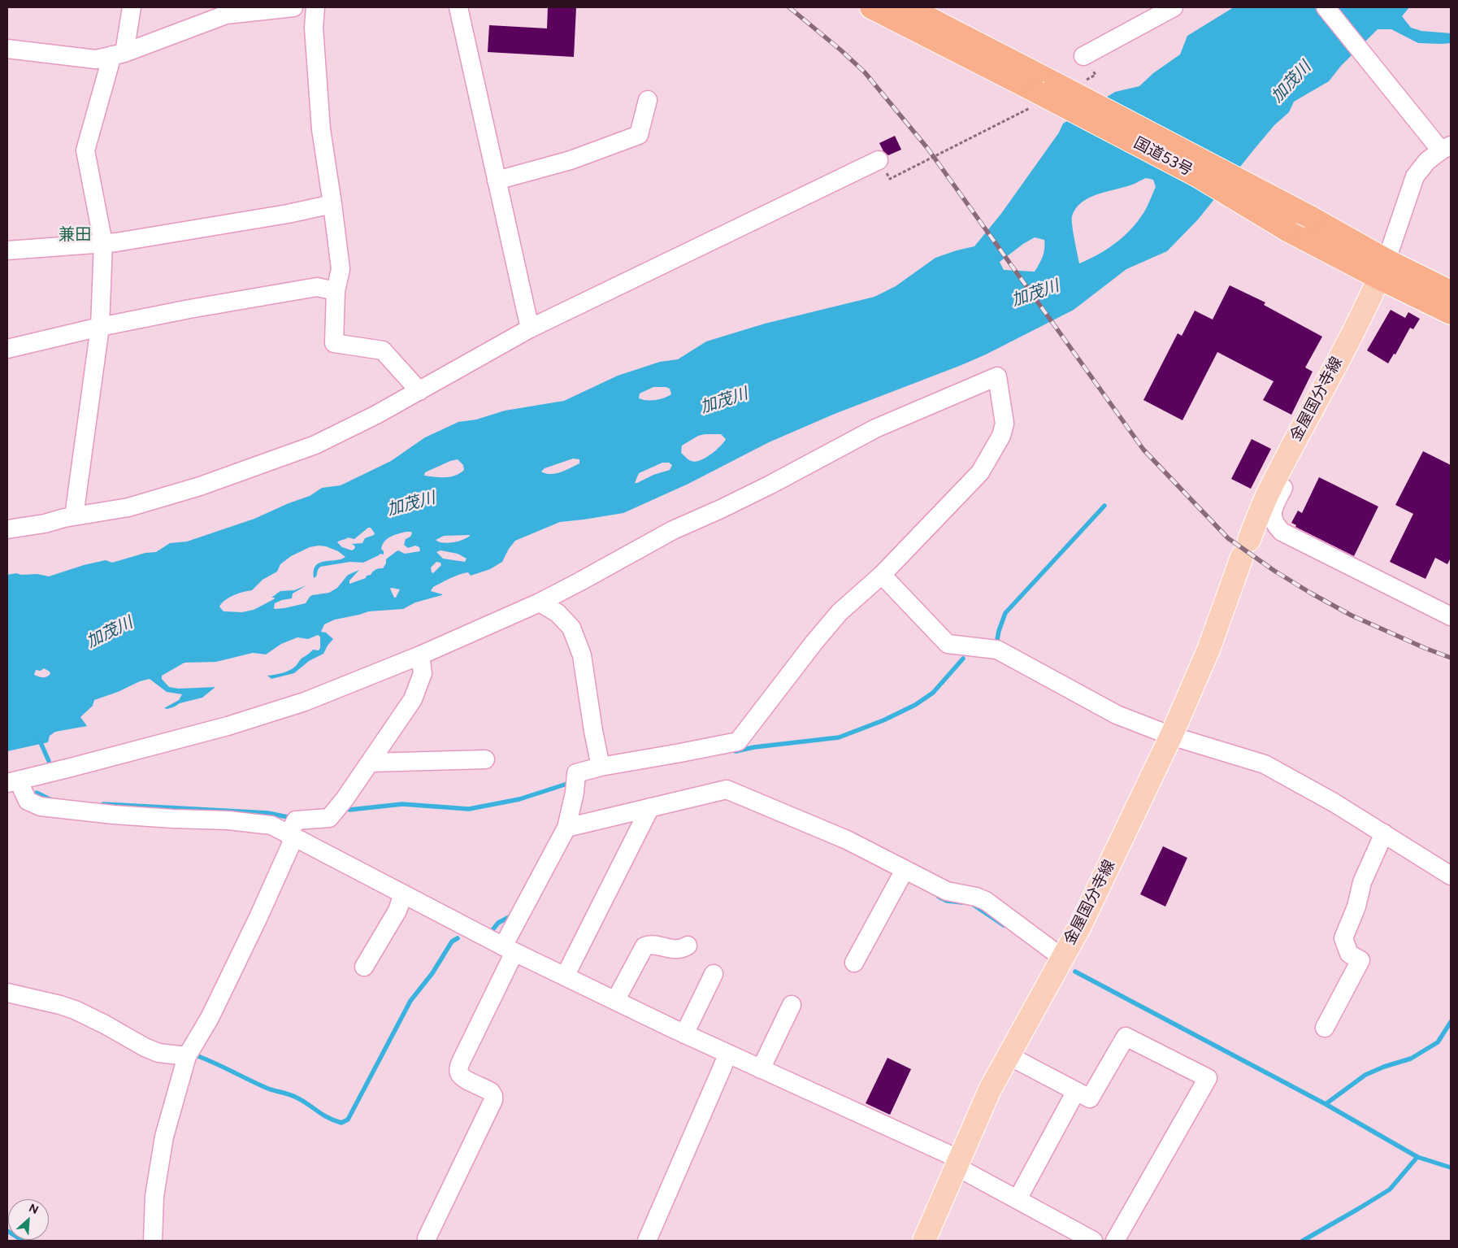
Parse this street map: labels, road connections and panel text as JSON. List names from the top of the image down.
{
  "streets": {
    "highway": ["国道53号"],
    "main road": ["金屋国分寺線"]
  },
  "crossings": [
    ["国道53号", "金屋国分寺線"]
  ],
  "districts": ["兼田"],
  "water": ["加茂川"],
  "north": "top right"
}
